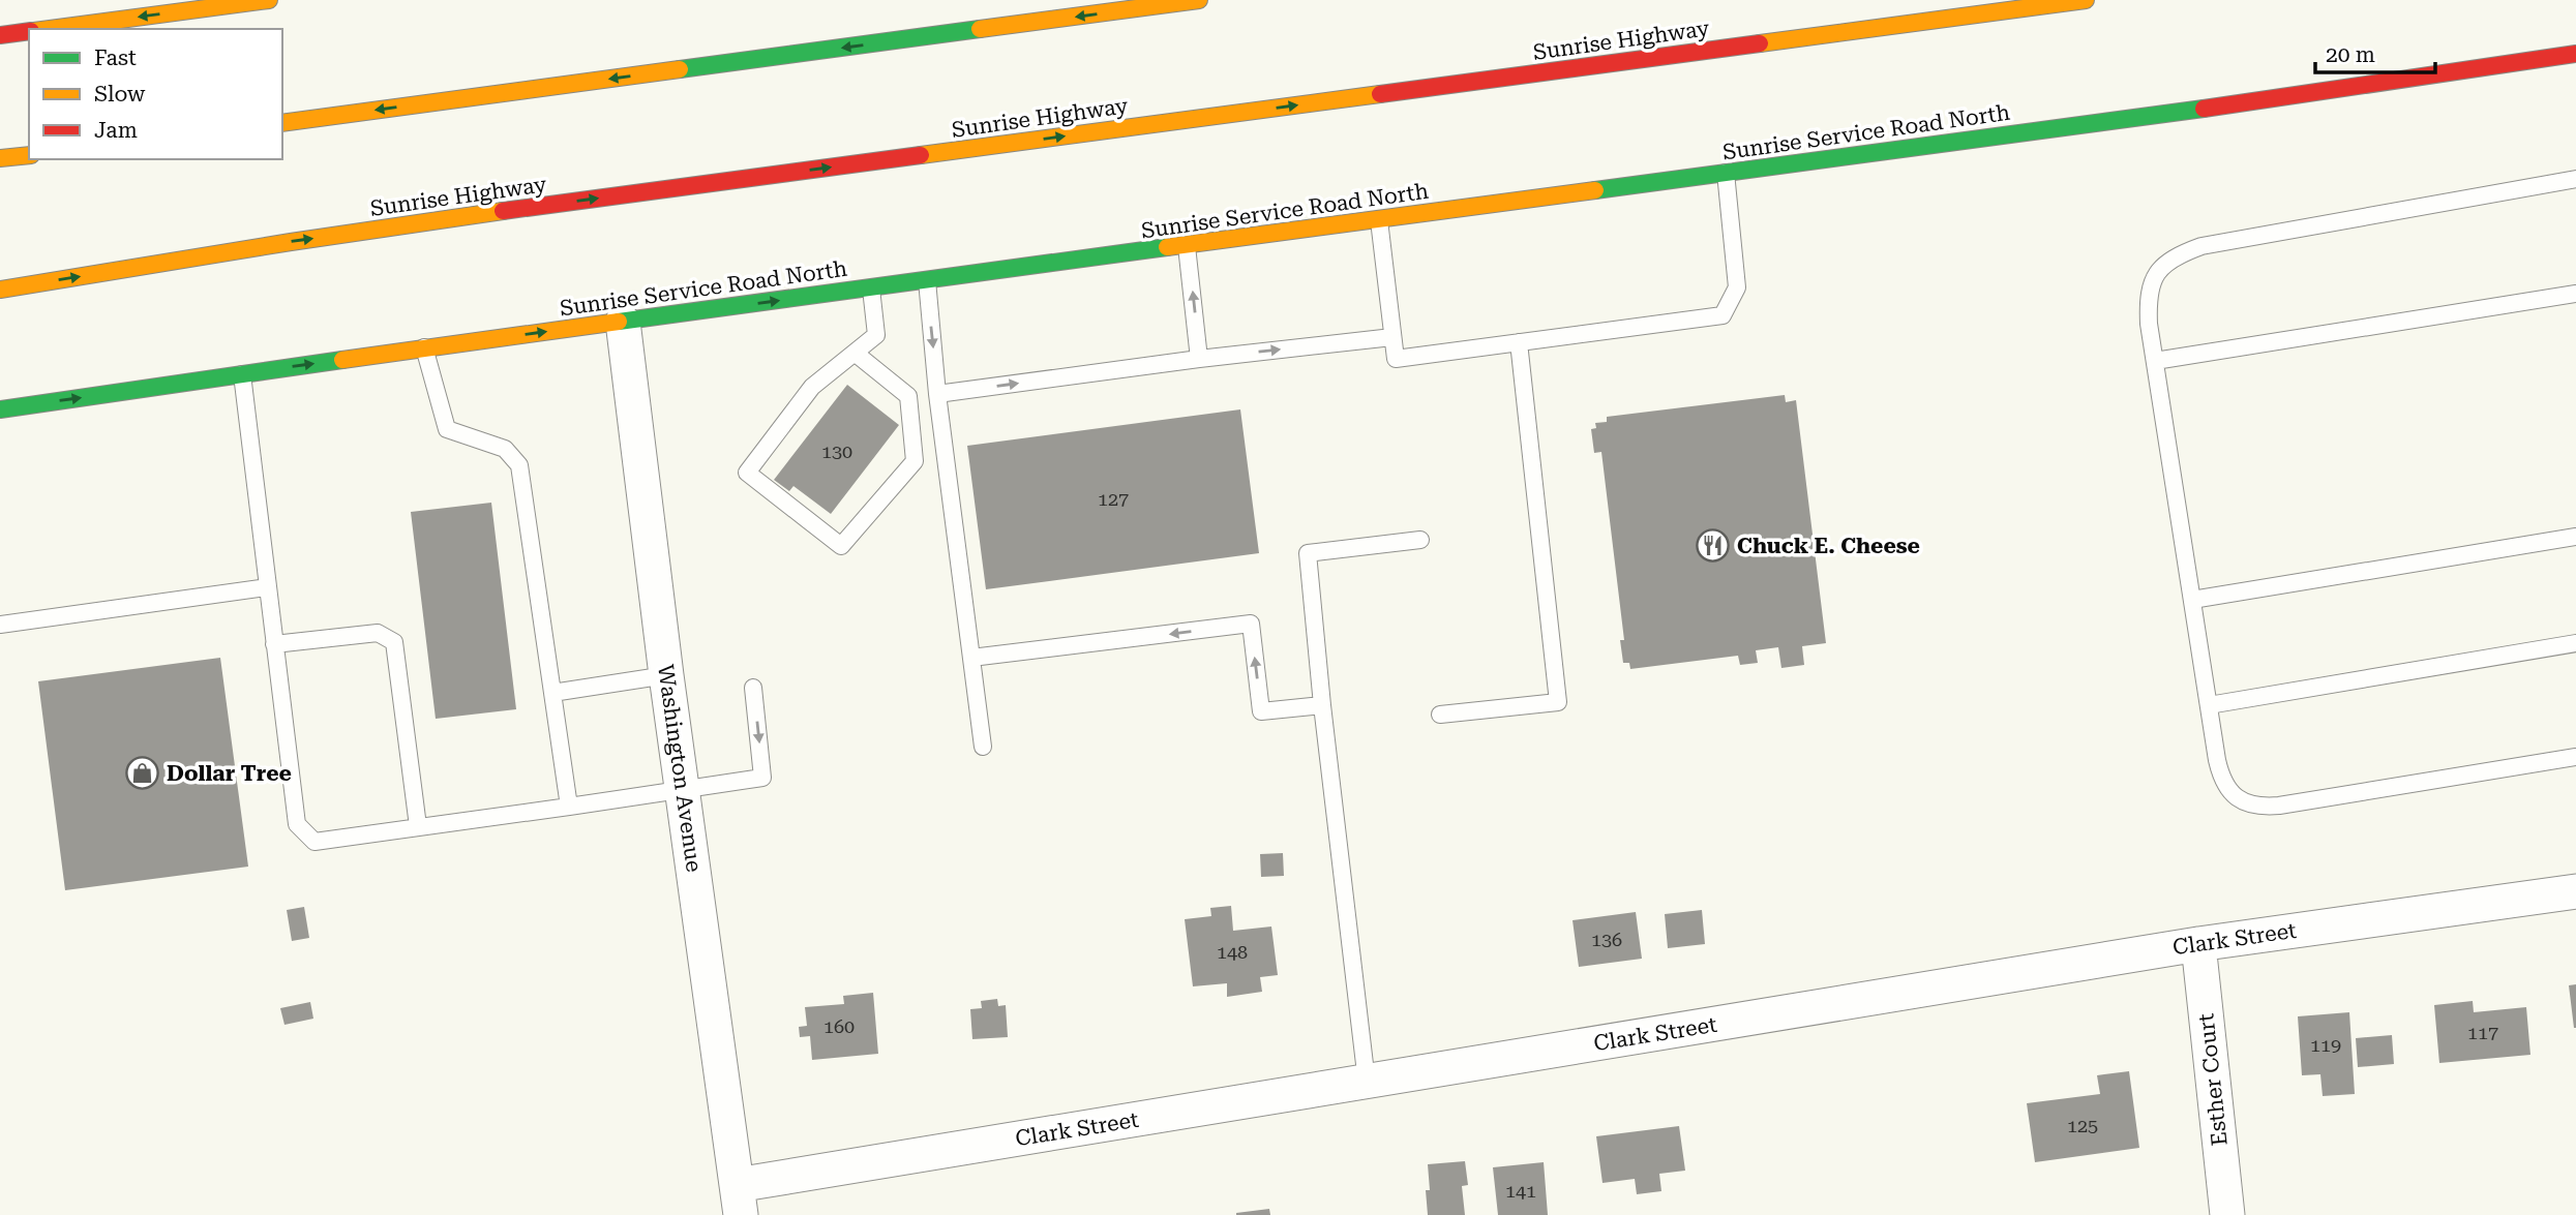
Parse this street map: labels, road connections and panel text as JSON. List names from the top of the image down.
{
  "streets": {
    "main road": ["Sunrise Highway", "Sunrise Service Road North"],
    "street": ["Washington Avenue", "Clark Street", "Esther Court"]
  },
  "crossings": [
    ["Sunrise Service Road North", "Washington Avenue"],
    ["Washington Avenue", "Clark Street"],
    ["Clark Street", "Esther Court"]
  ],
  "places": {
    "restaurant": ["Chuck E. Cheese"],
    "shop": ["Dollar Tree"]
  },
  "house_numbers": [
    "130",
    "127",
    "136",
    "148",
    "160",
    "117",
    "119",
    "125",
    "141"
  ],
  "legend": ["Fast", "Slow", "Jam"],
  "scale_bar": "20 m"
}
